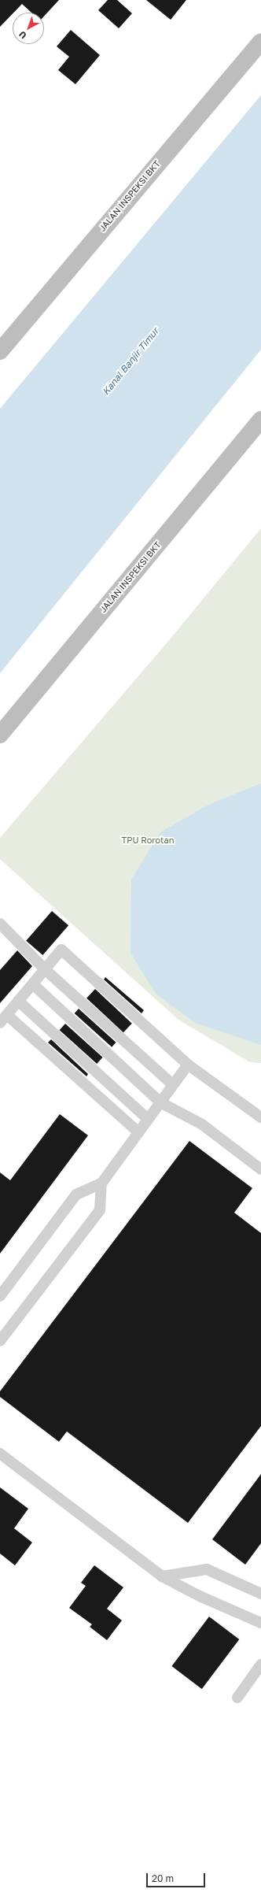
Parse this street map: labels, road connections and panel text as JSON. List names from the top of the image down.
{
  "streets": {
    "street": ["JALAN INSPEKSI BKT"]
  },
  "water": ["Kanal Banjir Timur"],
  "parks": ["TPU Rorotan"],
  "scale_bar": "20 m",
  "north": "bottom left"
}
